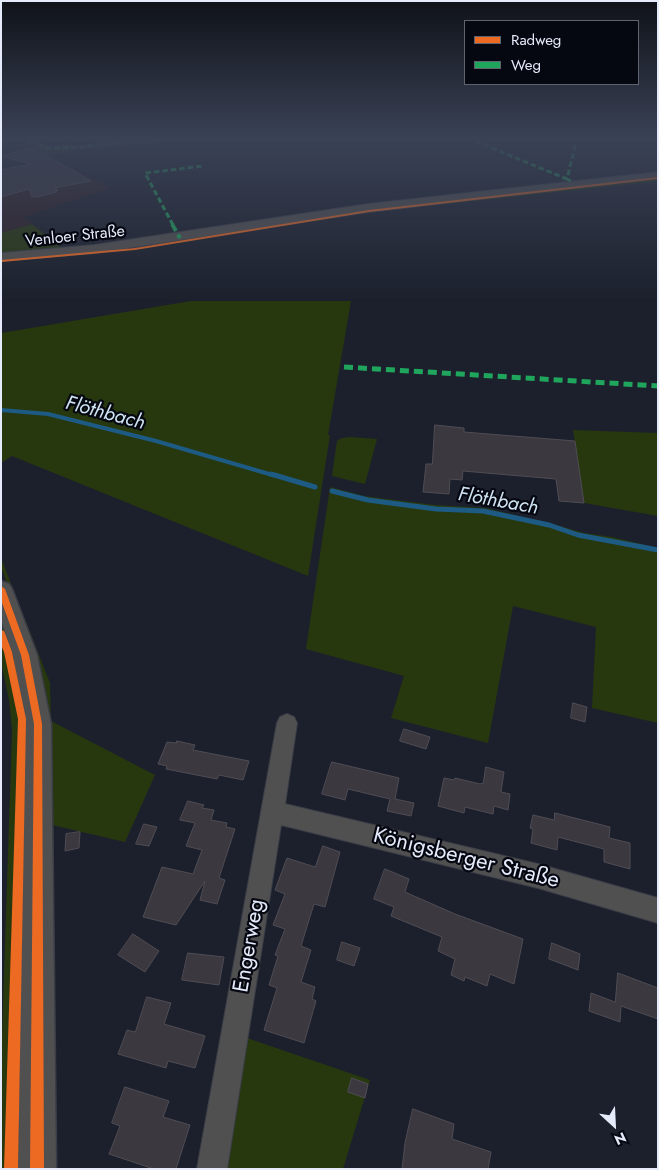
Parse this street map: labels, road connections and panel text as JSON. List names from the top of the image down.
{
  "streets": {
    "main road": ["Venloer Straße"],
    "street": ["Königsberger Straße", "Engerweg"]
  },
  "crossings": [
    ["Königsberger Straße", "Engerweg"]
  ],
  "water": ["Flöthbach"],
  "legend": ["Radweg", "Weg"],
  "north": "bottom right"
}
